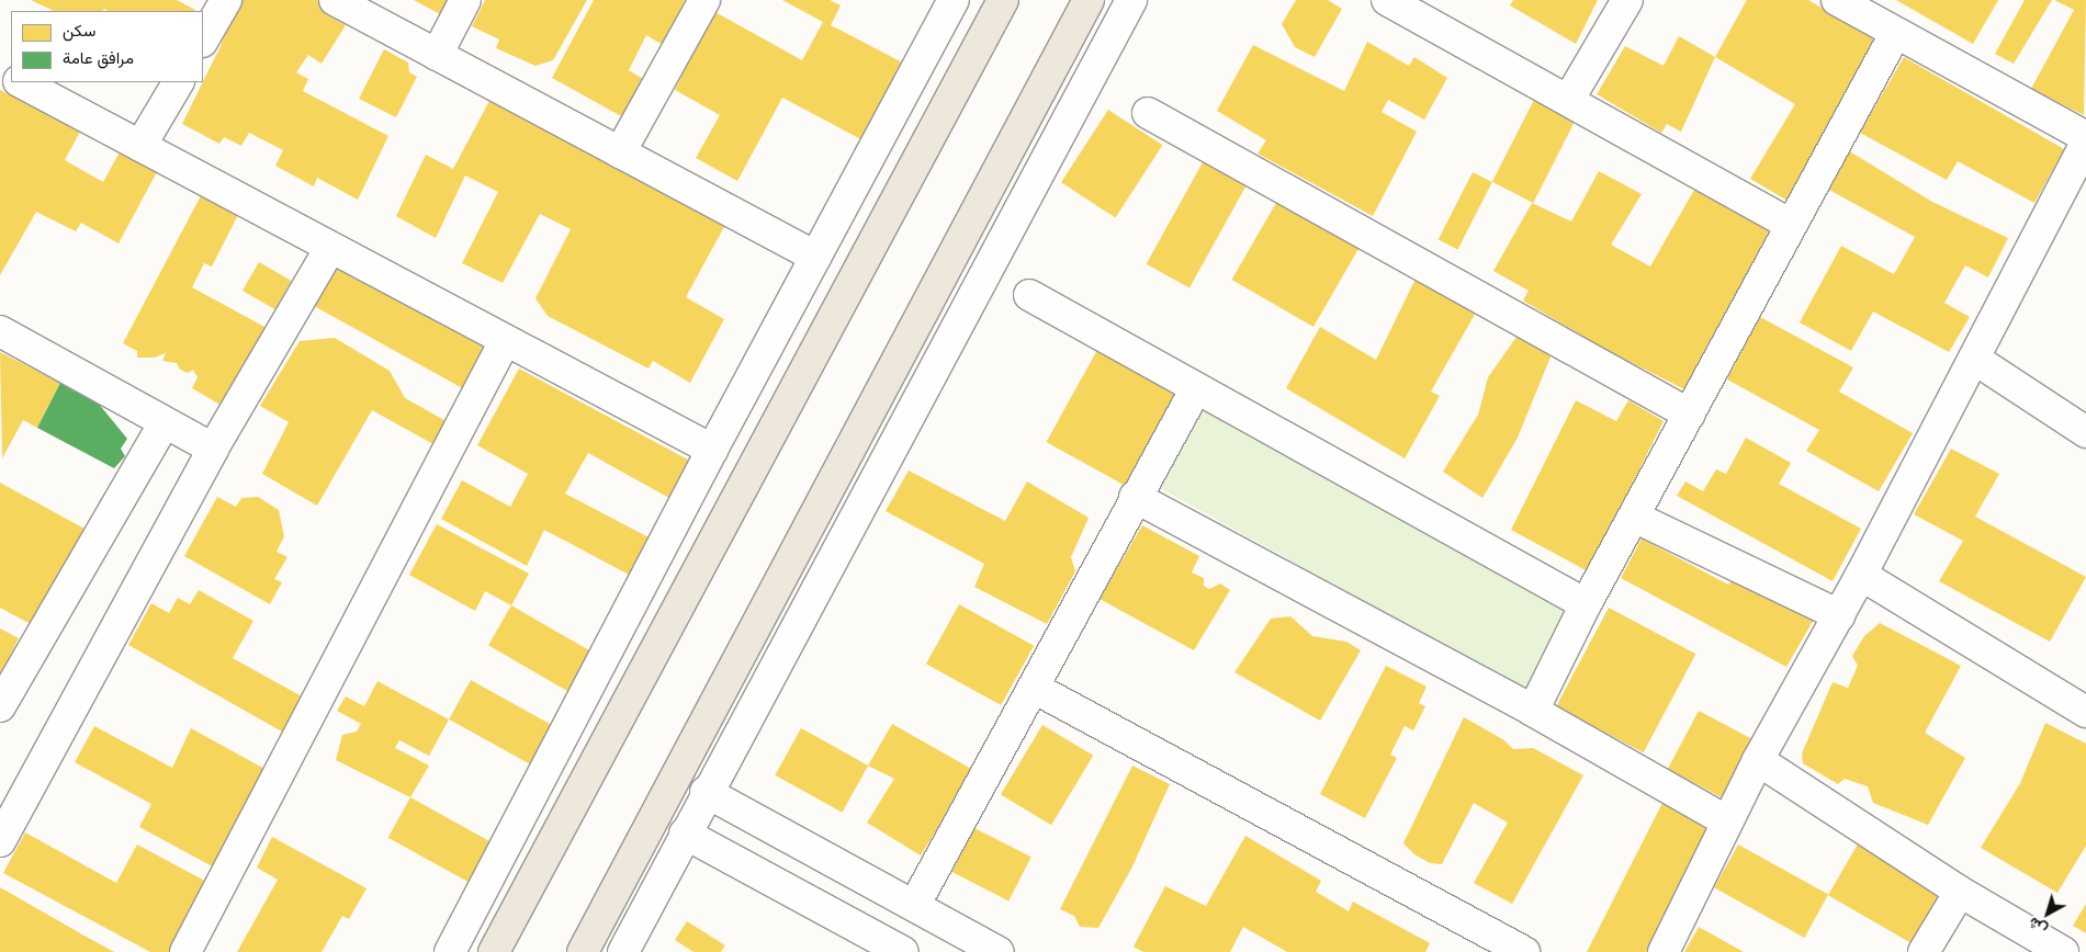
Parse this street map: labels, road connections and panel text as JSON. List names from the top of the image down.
{
  "legend": ["سكن", "مرافق عامة"],
  "north": "bottom left"
}
